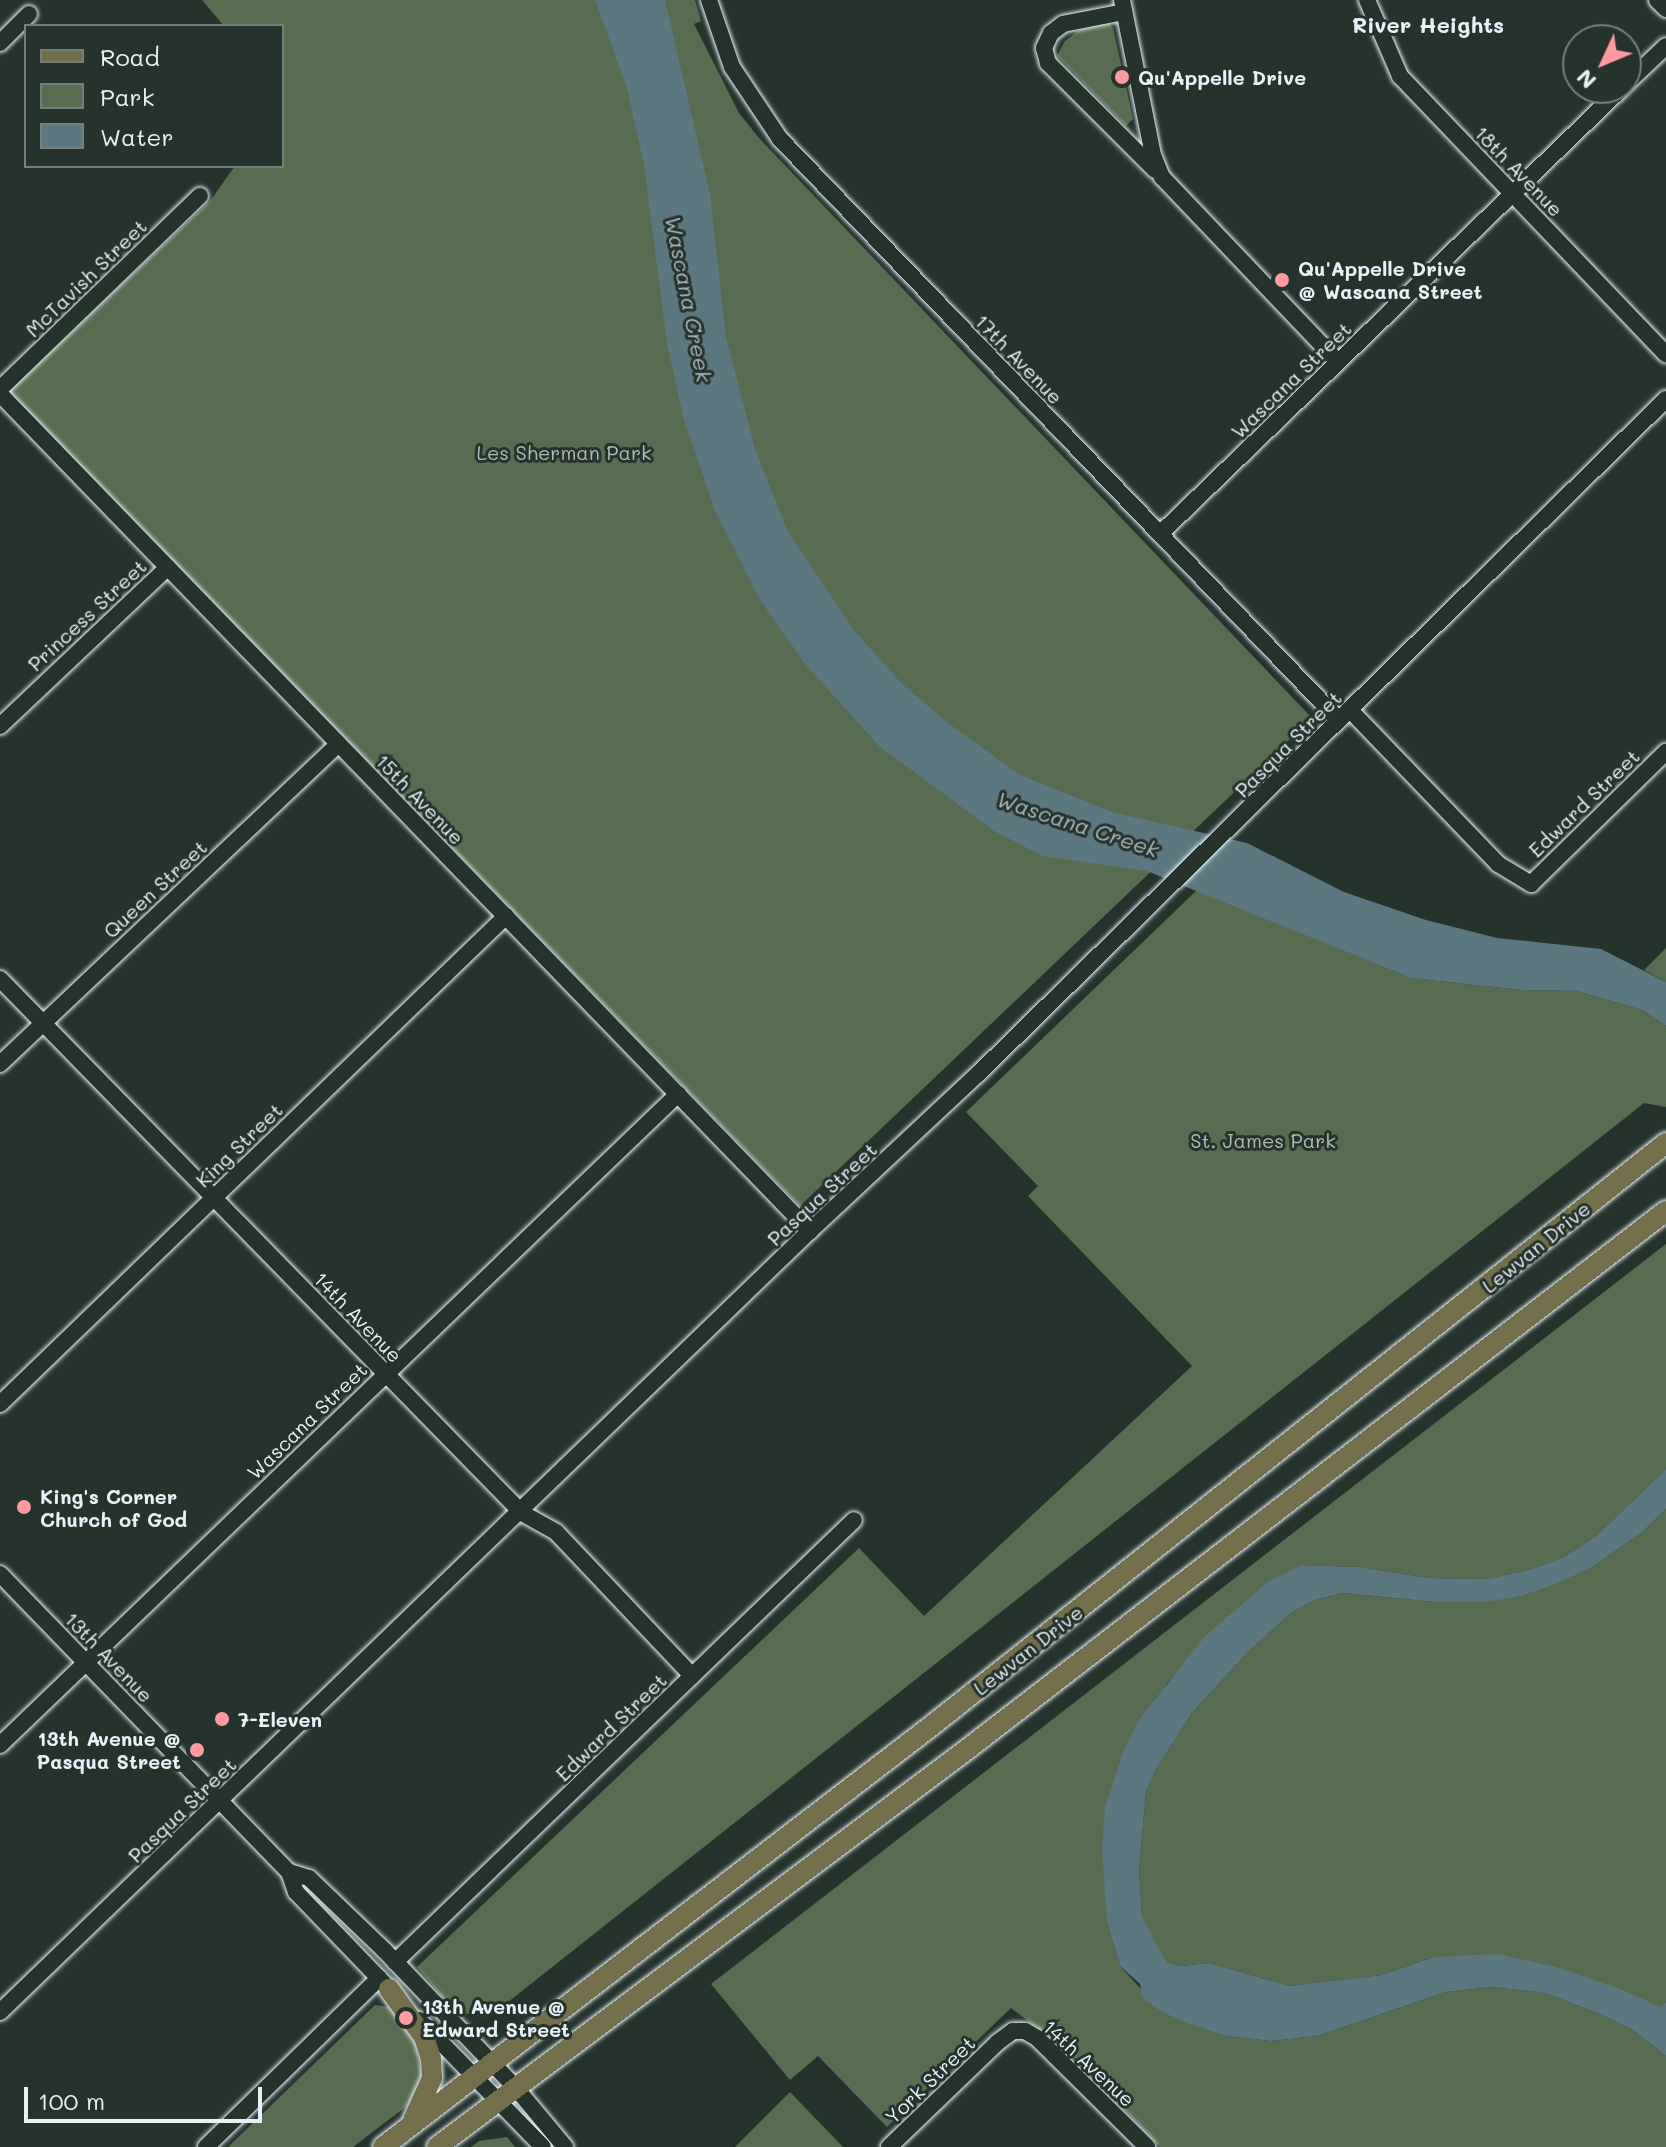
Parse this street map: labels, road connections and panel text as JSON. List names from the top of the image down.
{
  "streets": {
    "main road": ["Lewvan Drive"],
    "street": [
      "18th Avenue",
      "McTavish Street",
      "17th Avenue",
      "Wascana Street",
      "Princess Street",
      "Pasqua Street",
      "15th Avenue",
      "Edward Street",
      "Queen Street",
      "King Street",
      "14th Avenue",
      "13th Avenue",
      "York Street"
    ]
  },
  "crossings": [
    ["18th Avenue", "Wascana Street"],
    ["McTavish Street", "15th Avenue"],
    ["17th Avenue", "Wascana Street"],
    ["17th Avenue", "Pasqua Street"],
    ["17th Avenue", "Edward Street"],
    ["Wascana Street", "15th Avenue"],
    ["Wascana Street", "14th Avenue"],
    ["Wascana Street", "13th Avenue"],
    ["Princess Street", "15th Avenue"],
    ["Pasqua Street", "15th Avenue"],
    ["Pasqua Street", "14th Avenue"],
    ["Pasqua Street", "13th Avenue"],
    ["15th Avenue", "Queen Street"],
    ["15th Avenue", "King Street"],
    ["Edward Street", "14th Avenue"],
    ["Edward Street", "13th Avenue"],
    ["Queen Street", "14th Avenue"],
    ["King Street", "14th Avenue"],
    ["Lewvan Drive", "13th Avenue"],
    ["14th Avenue", "York Street"]
  ],
  "districts": ["River Heights"],
  "water": ["Wascana Creek"],
  "parks": ["Les Sherman Park", "St. James Park"],
  "places": [
    "Qu'Appelle Drive",
    "Qu'Appelle Drive @ Wascana Street",
    "King's Corner Church of God",
    "7-Eleven",
    "13th Avenue @ Pasqua Street",
    "13th Avenue @ Edward Street"
  ],
  "legend": ["Road", "Park", "Water"],
  "scale_bar": "100 m",
  "north": "bottom left"
}
